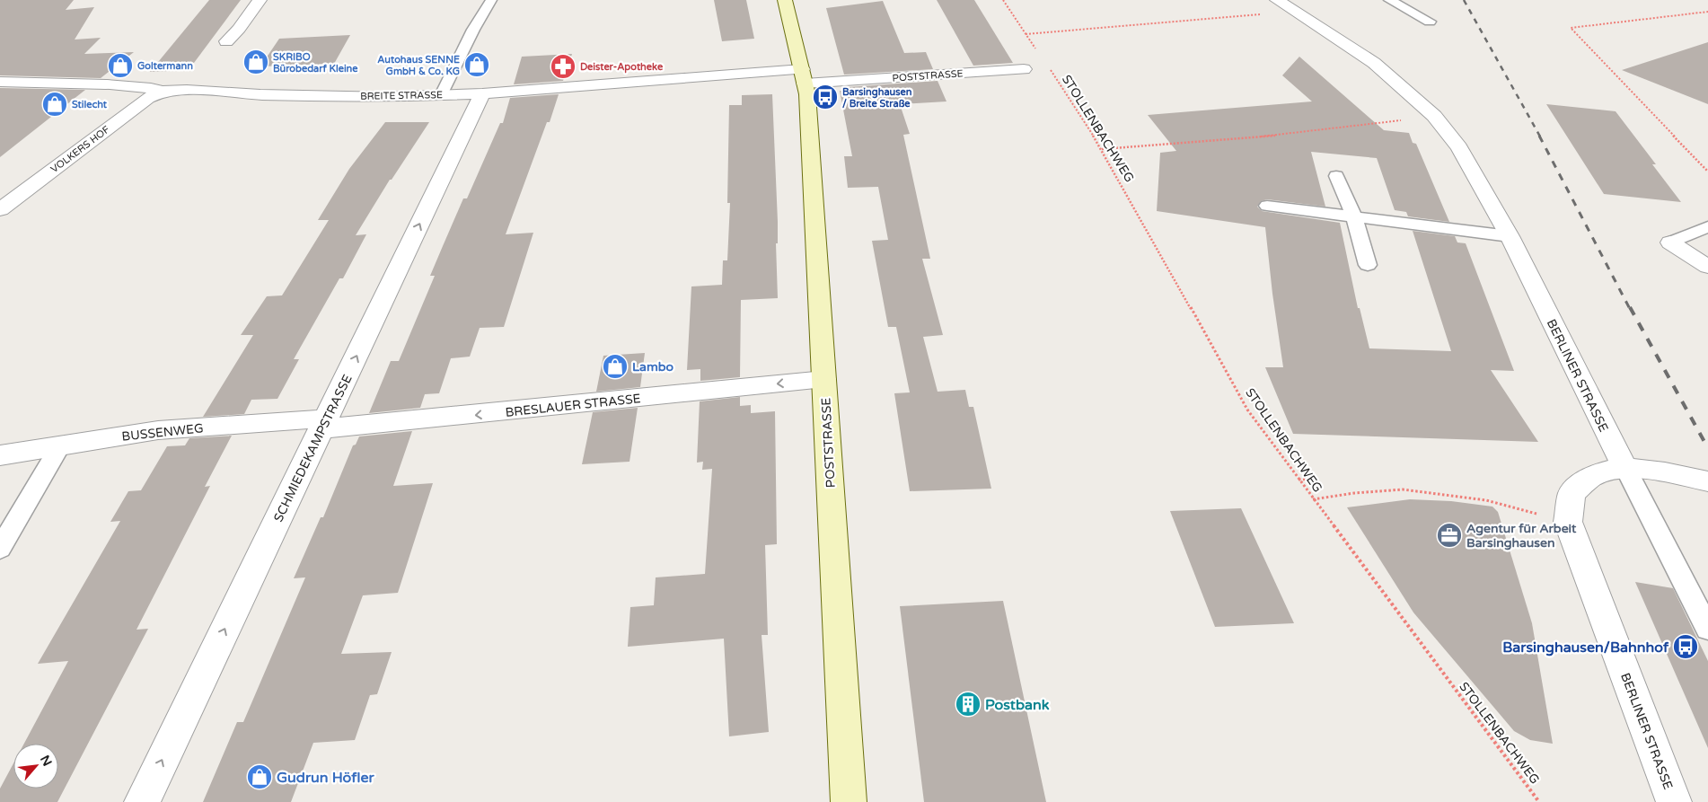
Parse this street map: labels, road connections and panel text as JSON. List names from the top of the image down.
{
  "streets": {
    "main road": ["POSTSTRASSE"],
    "street": [
      "BREITE STRASSE",
      "VOLKERS HOF",
      "BERLINER STRASSE",
      "BRESLAUER STRASSE",
      "BUSSENWEG",
      "SCHMIEDEKAMPSTRASSE"
    ],
    "path": ["STOLLENBACHWEG"]
  },
  "crossings": [
    ["POSTSTRASSE", "BREITE STRASSE"],
    ["POSTSTRASSE", "BRESLAUER STRASSE"],
    ["BREITE STRASSE", "VOLKERS HOF"],
    ["BREITE STRASSE", "SCHMIEDEKAMPSTRASSE"],
    ["BRESLAUER STRASSE", "BUSSENWEG"],
    ["BRESLAUER STRASSE", "SCHMIEDEKAMPSTRASSE"],
    ["BUSSENWEG", "SCHMIEDEKAMPSTRASSE"]
  ],
  "one_way": ["BRESLAUER STRASSE", "SCHMIEDEKAMPSTRASSE"],
  "places": {
    "shop": [
      "SKRIBO Bürobedarf Kleine",
      "Autohaus SENNE GmbH & Co. KG",
      "Goltermann",
      "Stilecht",
      "Lambo",
      "Gudrun Höfler"
    ],
    "pharmacy": ["Deister-Apotheke"],
    "bus stop": ["Barsinghausen / Breite Straße", "Barsinghausen/Bahnhof"],
    "office": ["Agentur für Arbeit Barsinghausen"],
    "building": ["Postbank"]
  },
  "north": "top right"
}
